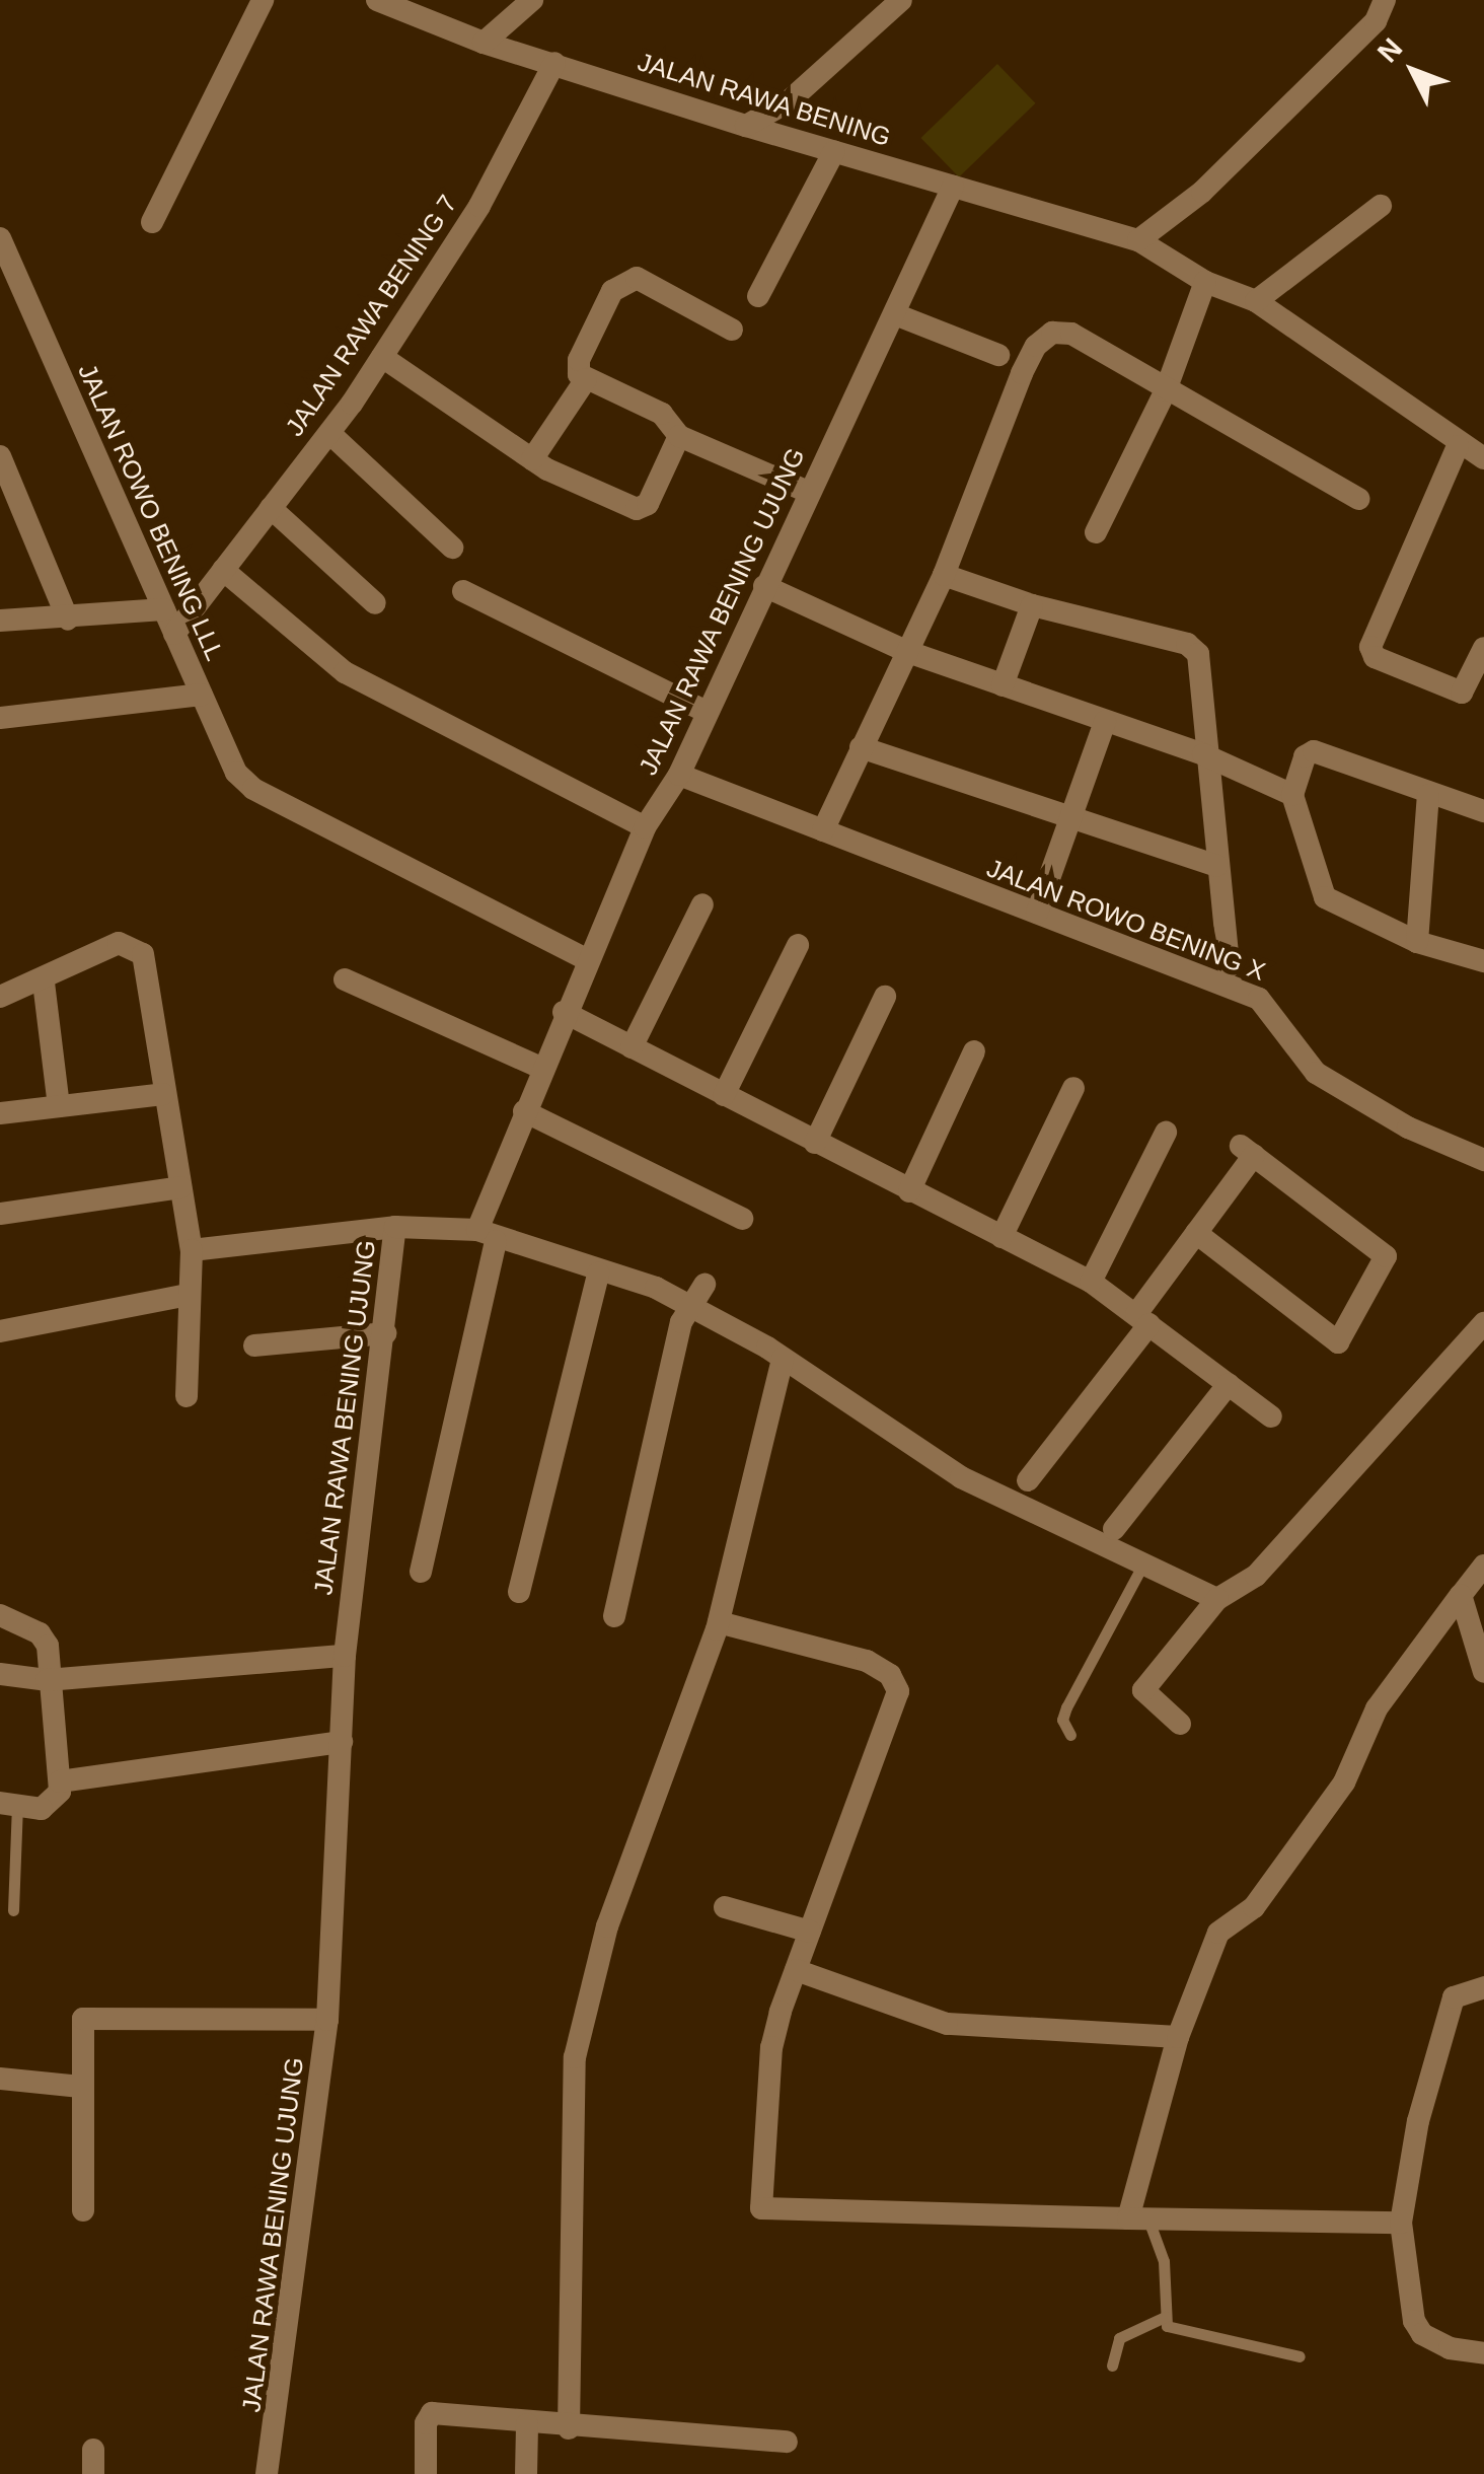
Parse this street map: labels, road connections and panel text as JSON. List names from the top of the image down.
{
  "streets": {
    "street": [
      "JALAN RAWA BENING",
      "JALAN RAWA BENING 7",
      "JALAN ROWO BENING LLL",
      "JALAN RAWA BENING UJUNG",
      "JALAN ROWO BENING X"
    ]
  },
  "crossings": [
    ["JALAN RAWA BENING", "JALAN RAWA BENING 7"],
    ["JALAN RAWA BENING", "JALAN RAWA BENING UJUNG"],
    ["JALAN RAWA BENING 7", "JALAN ROWO BENING LLL"],
    ["JALAN ROWO BENING LLL", "JALAN RAWA BENING UJUNG"],
    ["JALAN RAWA BENING UJUNG", "JALAN ROWO BENING X"]
  ],
  "north": "top left"
}
